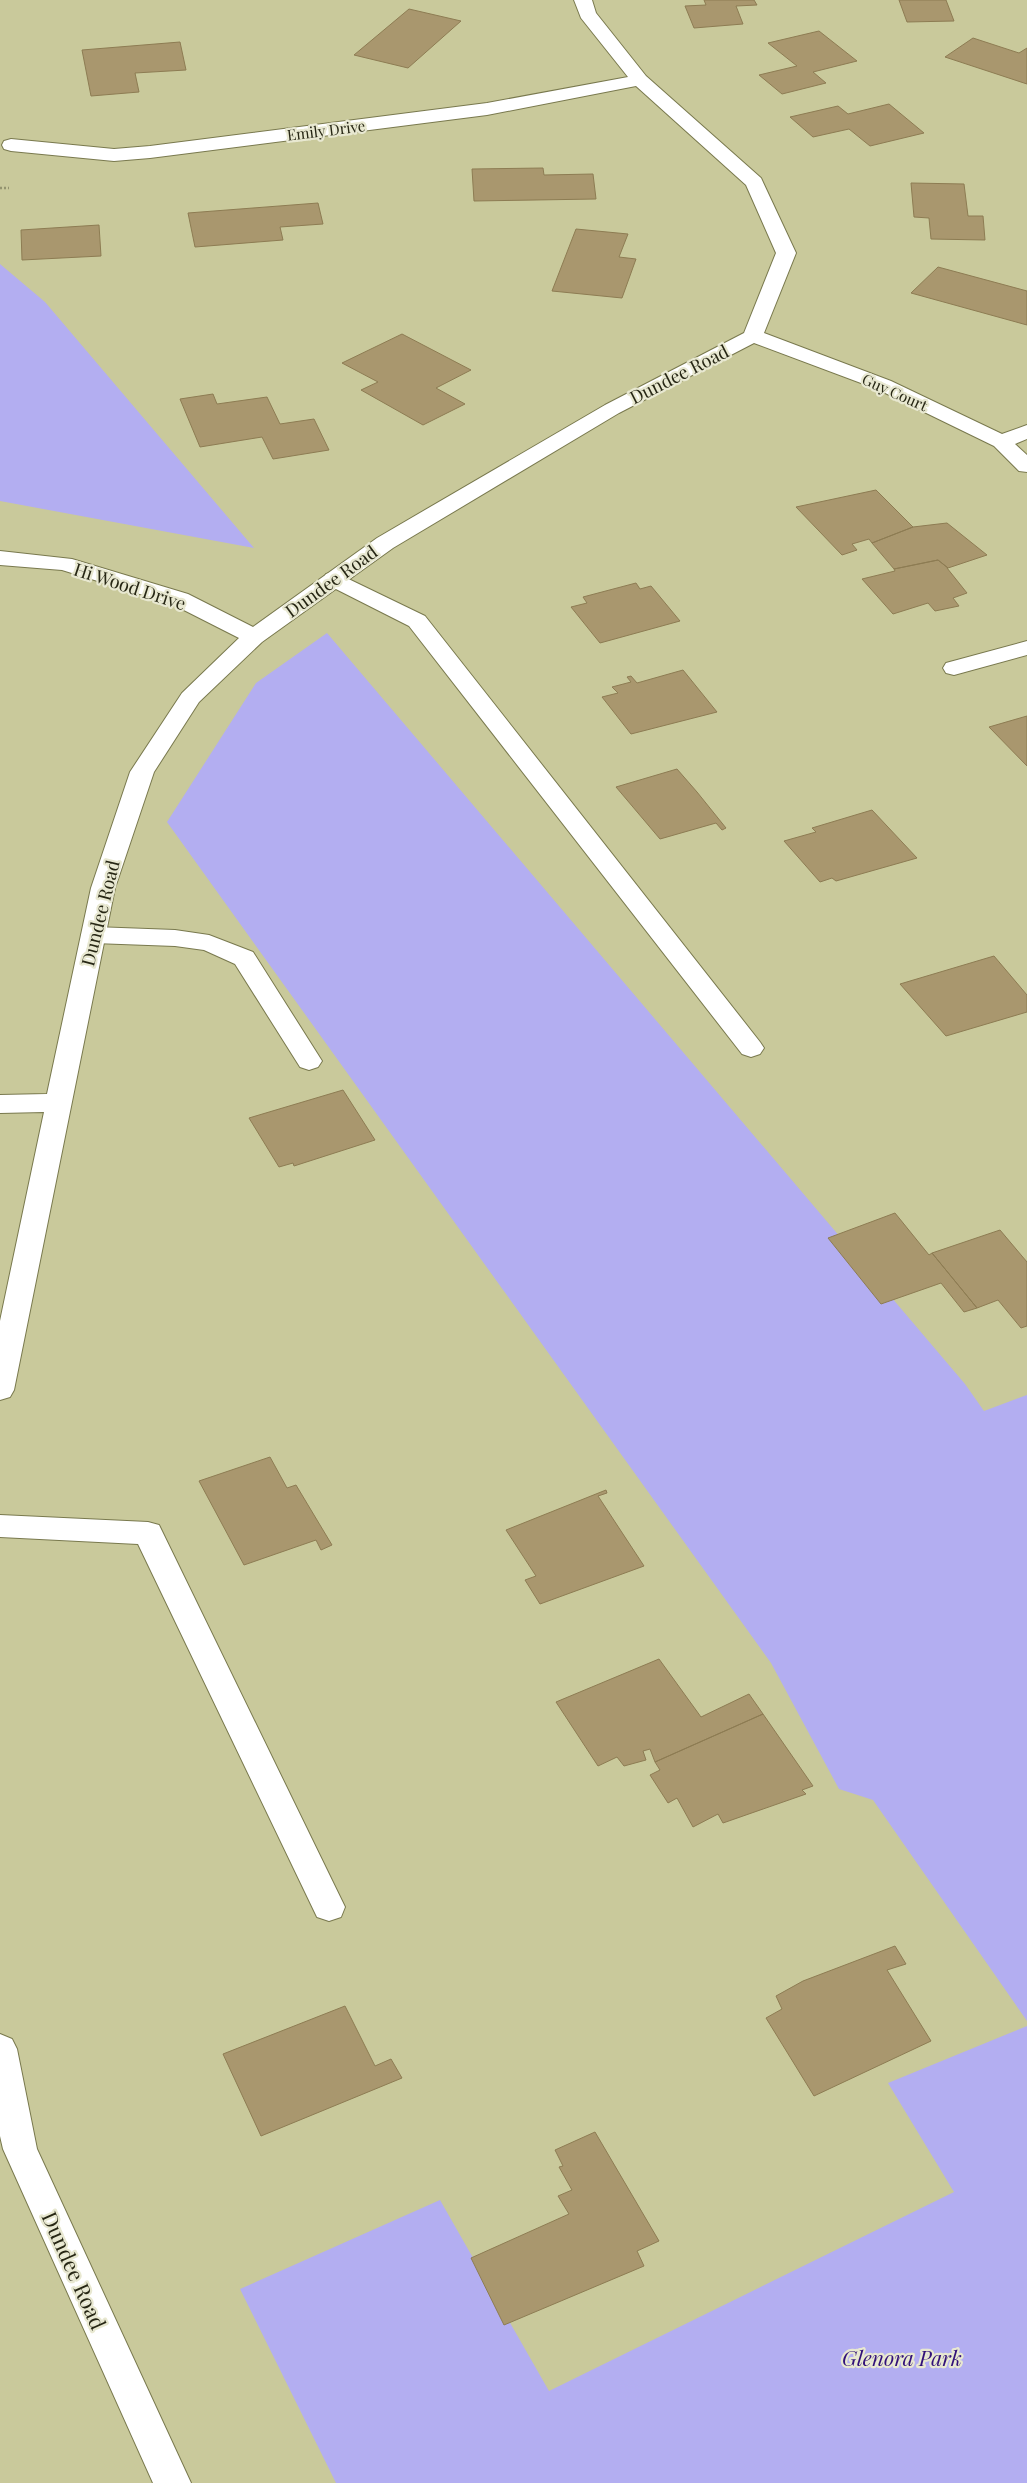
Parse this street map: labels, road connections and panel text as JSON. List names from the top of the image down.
{
  "streets": {
    "street": [
      "Emily Drive",
      "Dundee Road",
      "Guy Court",
      "Hi Wood Drive"
    ]
  },
  "crossings": [
    ["Dundee Road", "Guy Court"],
    ["Dundee Road", "Hi Wood Drive"]
  ],
  "parks": ["Glenora Park"]
}
